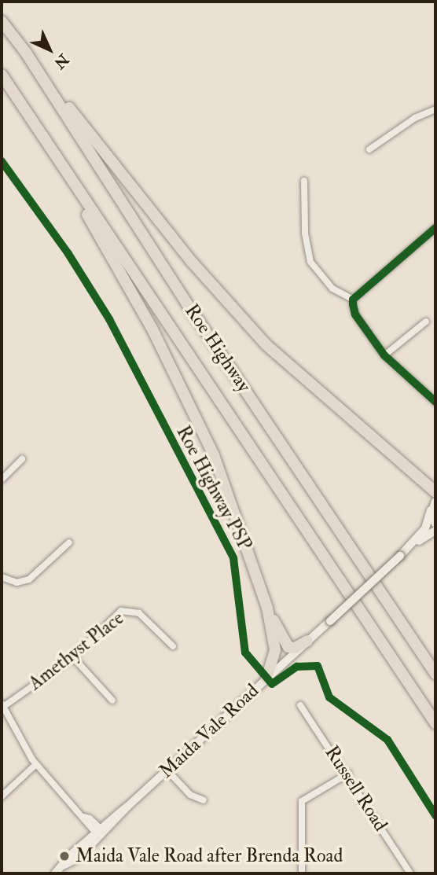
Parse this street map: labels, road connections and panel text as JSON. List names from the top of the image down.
{
  "streets": {
    "highway": ["Roe Highway"],
    "main road": ["Maida Vale Road"],
    "street": ["Amethyst Place", "Russell Road"],
    "cycle path": ["Roe Highway PSP"]
  },
  "places": ["Maida Vale Road after Brenda Road"],
  "north": "bottom right"
}
